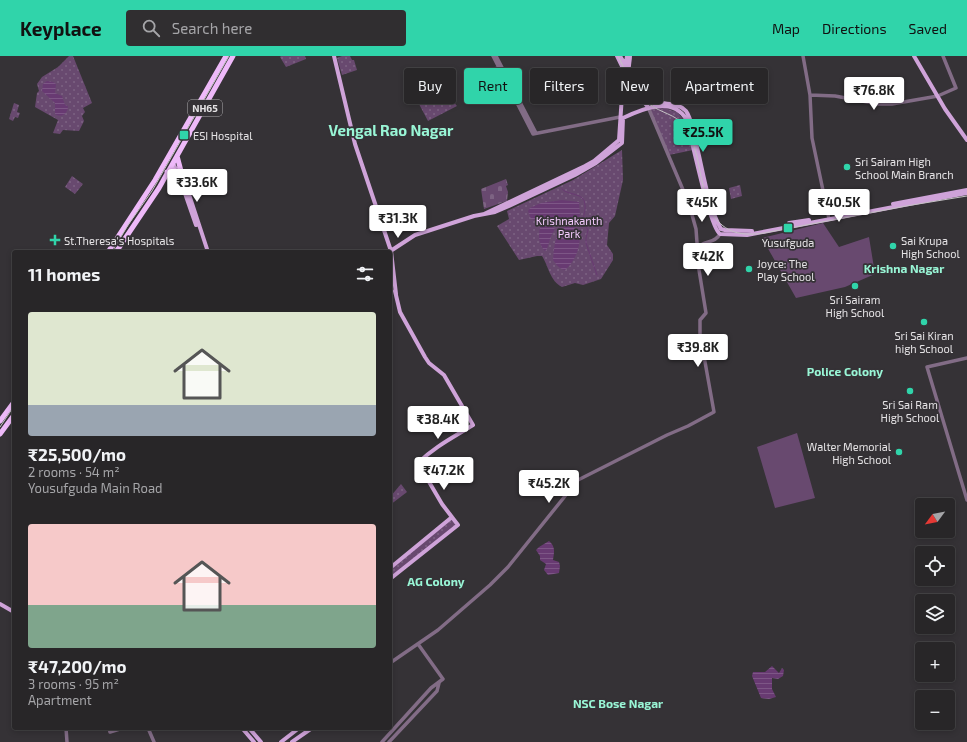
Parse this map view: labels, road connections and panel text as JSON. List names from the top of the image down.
{
  "streets": {
    "highway": ["NH65"]
  },
  "districts": [
    "Vengal Rao Nagar",
    "Krishna Nagar",
    "Police Colony",
    "AG Colony",
    "NSC Bose Nagar"
  ],
  "parks": ["Krishnakanth Park"],
  "places": {
    "transit": ["ESI Hospital", "Yusufguda"],
    "other": [
      "Sri Sairam High School Main Branch",
      "Sai Krupa High School",
      "Joyce: The Play School",
      "Sri Sairam High School",
      "Sri Sai Kiran high School",
      "Sri Sai Ram High School",
      "Walter Memorial High School"
    ],
    "health": ["St.Theresa's Hospitals"]
  },
  "north": "bottom left",
  "page": {
    "header": "Keyplace",
    "search": "Search here",
    "nav": ["Map", "Directions", "Saved"],
    "chip": [
      "Buy",
      "Rent",
      "Filters",
      "New",
      "Apartment"
    ],
    "price": [
      "₹76.8K",
      "₹25.5K",
      "₹33.6K",
      "₹45K",
      "₹40.5K",
      "₹31.3K",
      "₹42K",
      "₹39.8K",
      "₹38.4K",
      "₹47.2K",
      "₹45.2K"
    ],
    "heading": "11 homes",
    "list": [
      {
        "name": "₹25,500/mo",
        "note": "2 rooms · 54 m² · Yousufguda Main Road"
      },
      {
        "name": "₹47,200/mo",
        "note": "3 rooms · 95 m² · Apartment"
      }
    ],
    "map_buttons": ["+", "−"]
  }
}
